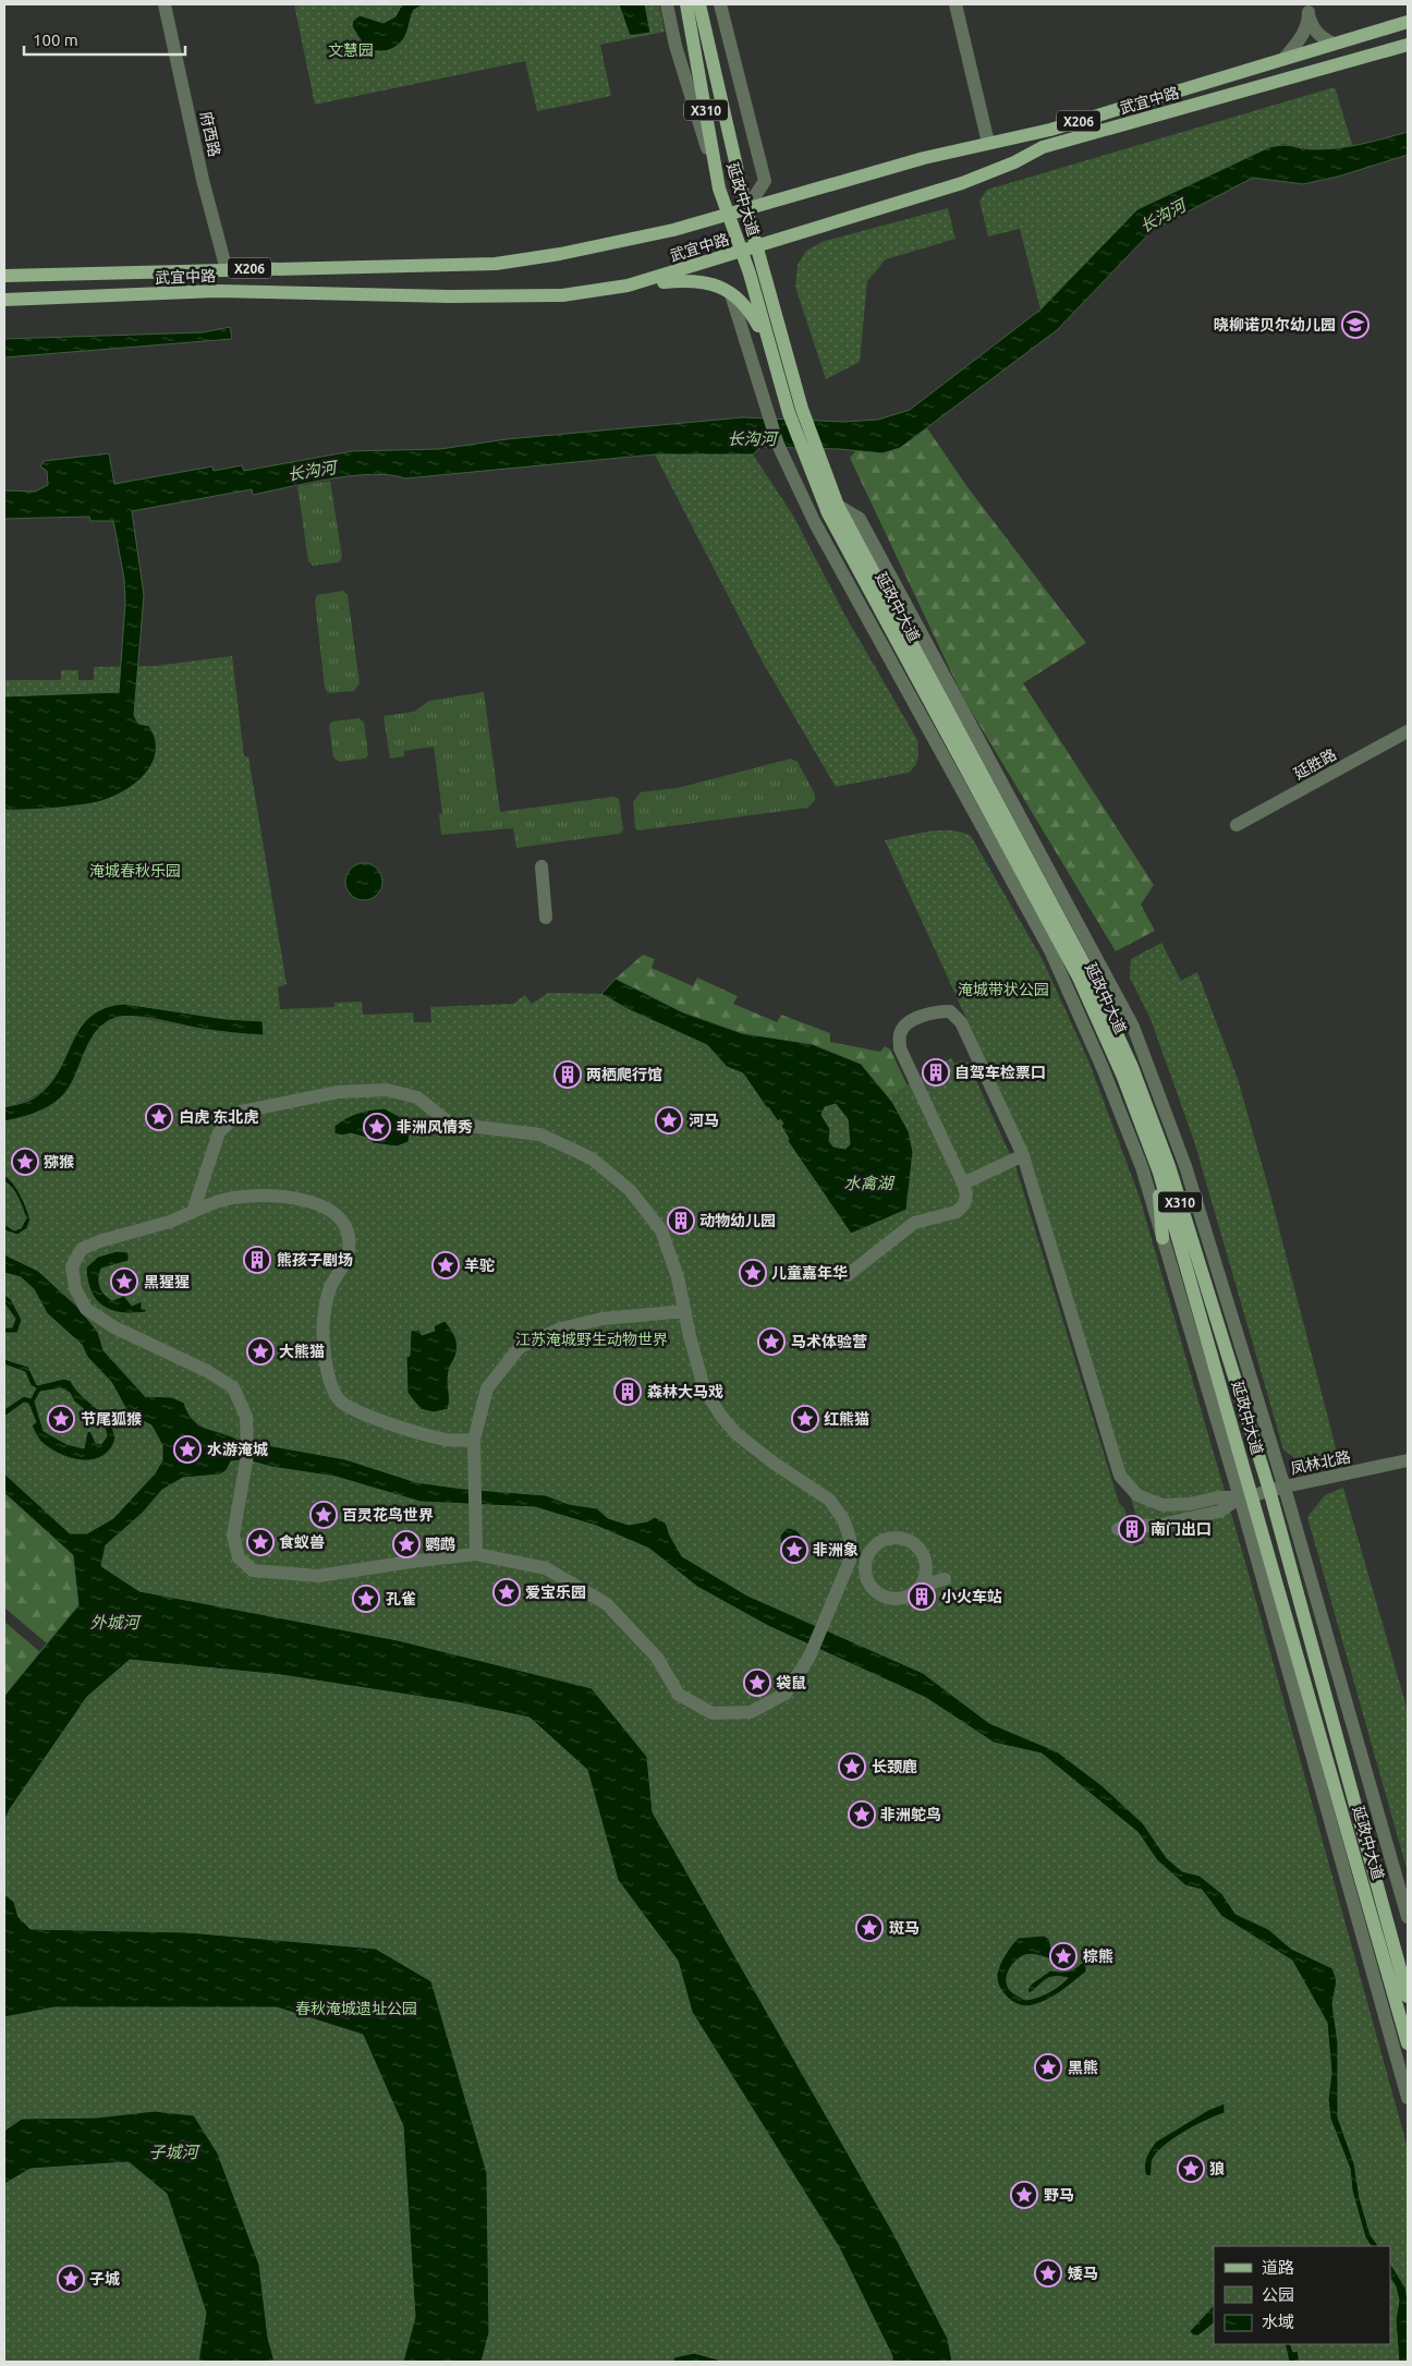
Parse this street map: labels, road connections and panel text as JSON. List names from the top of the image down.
{
  "streets": {
    "main road": [
      "武宜中路",
      "X310",
      "X206",
      "延政中大道"
    ],
    "street": ["府西路", "延胜路", "凤林北路"]
  },
  "crossings": [
    ["武宜中路", "府西路"],
    ["武宜中路", "延政中大道"],
    ["延政中大道", "凤林北路"]
  ],
  "water": [
    "长沟河",
    "水禽湖",
    "外城河",
    "子城河"
  ],
  "parks": [
    "文慧园",
    "淹城春秋乐园",
    "淹城带状公园",
    "江苏淹城野生动物世界",
    "春秋淹城遗址公园"
  ],
  "places": {
    "school or university": ["晓柳诺贝尔幼儿园"],
    "building": [
      "自驾车检票口",
      "两栖爬行馆",
      "动物幼儿园",
      "熊孩子剧场",
      "森林大马戏",
      "南门出口",
      "小火车站"
    ],
    "place": [
      "白虎 东北虎",
      "河马",
      "非洲风情秀",
      "猕猴",
      "羊驼",
      "儿童嘉年华",
      "黑猩猩",
      "马术体验营",
      "大熊猫",
      "节尾狐猴",
      "红熊猫",
      "水游淹城",
      "百灵花鸟世界",
      "食蚁兽",
      "鹦鹉",
      "非洲象",
      "爱宝乐园",
      "孔雀",
      "袋鼠",
      "长颈鹿",
      "非洲鸵鸟",
      "斑马",
      "棕熊",
      "黑熊",
      "狼",
      "野马",
      "矮马",
      "子城"
    ]
  },
  "legend": ["道路", "公园", "水域"],
  "scale_bar": "100 m"
}
